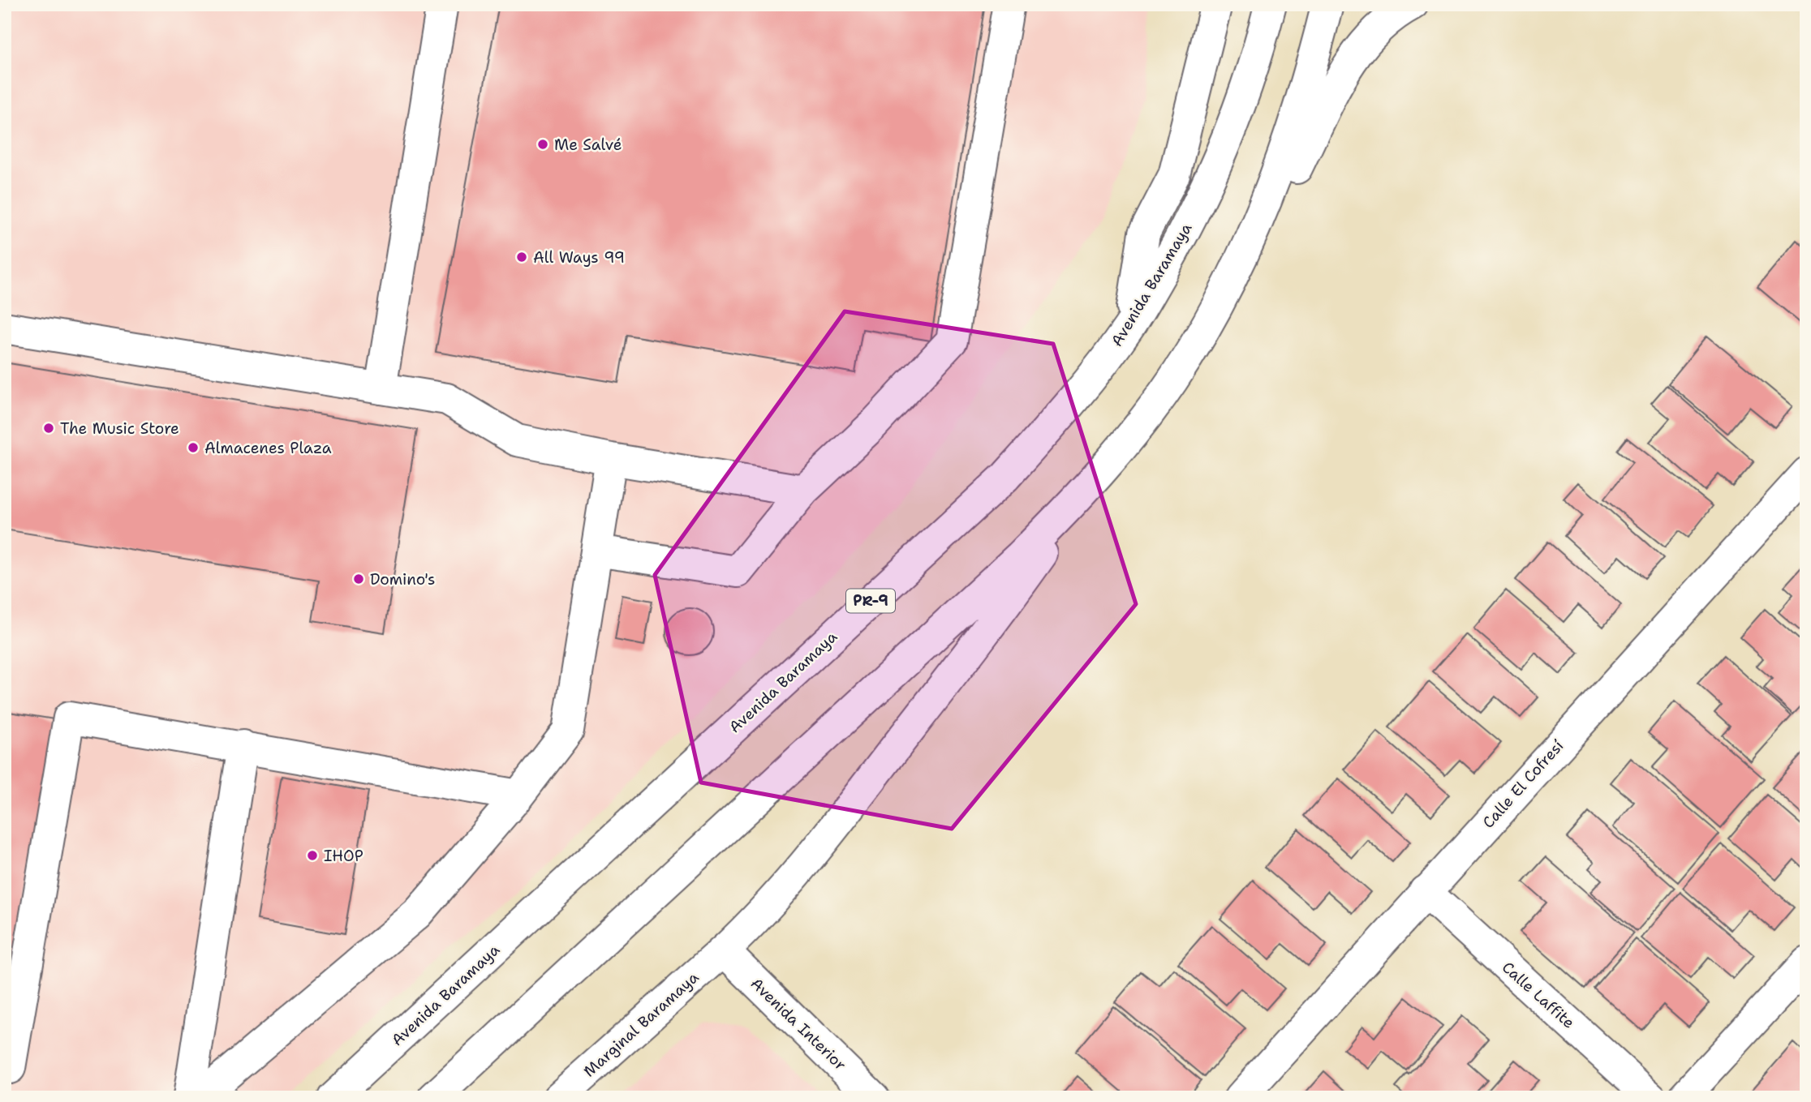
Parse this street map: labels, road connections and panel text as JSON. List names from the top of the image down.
{
  "streets": {
    "main road": [
      "Avenida Baramaya",
      "PR-9",
      "Calle El Cofresí",
      "Calle Laffite",
      "Marginal Baramaya",
      "Avenida Interior"
    ]
  },
  "crossings": [
    ["Calle El Cofresí", "Calle Laffite"],
    ["Marginal Baramaya", "Avenida Interior"]
  ],
  "places": [
    "Me Salvé",
    "All Ways 99",
    "The Music Store",
    "Almacenes Plaza",
    "Domino's",
    "IHOP"
  ]
}
